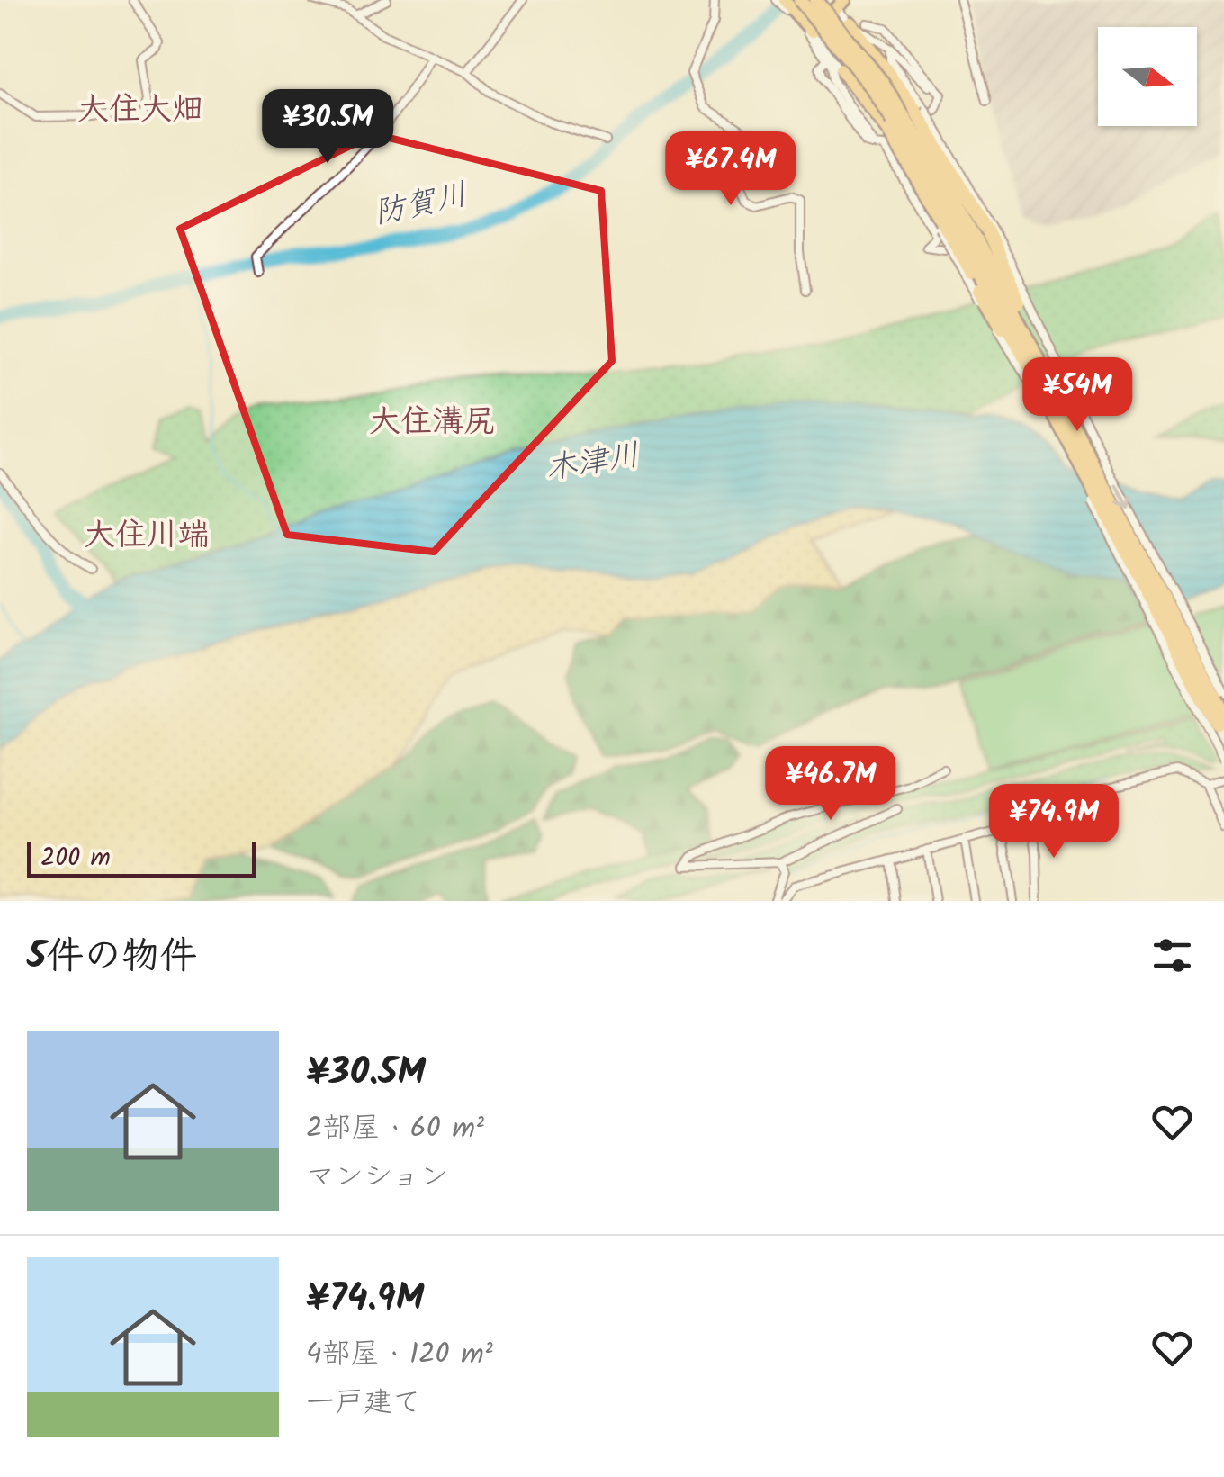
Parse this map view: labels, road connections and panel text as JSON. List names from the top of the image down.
{
  "districts": ["大住大畑", "大住溝尻", "大住川端"],
  "water": ["防賀川", "木津川"],
  "scale_bar": "200 m",
  "north": "right",
  "page": {
    "price": [
      "¥30.5M",
      "¥67.4M",
      "¥54M",
      "¥46.7M",
      "¥74.9M"
    ],
    "scale": "200 m",
    "heading": "5件の物件",
    "list": [
      {
        "name": "¥30.5M",
        "note": "2部屋 · 60 m² · マンション"
      },
      {
        "name": "¥74.9M",
        "note": "4部屋 · 120 m² · 一戸建て"
      }
    ]
  }
}
